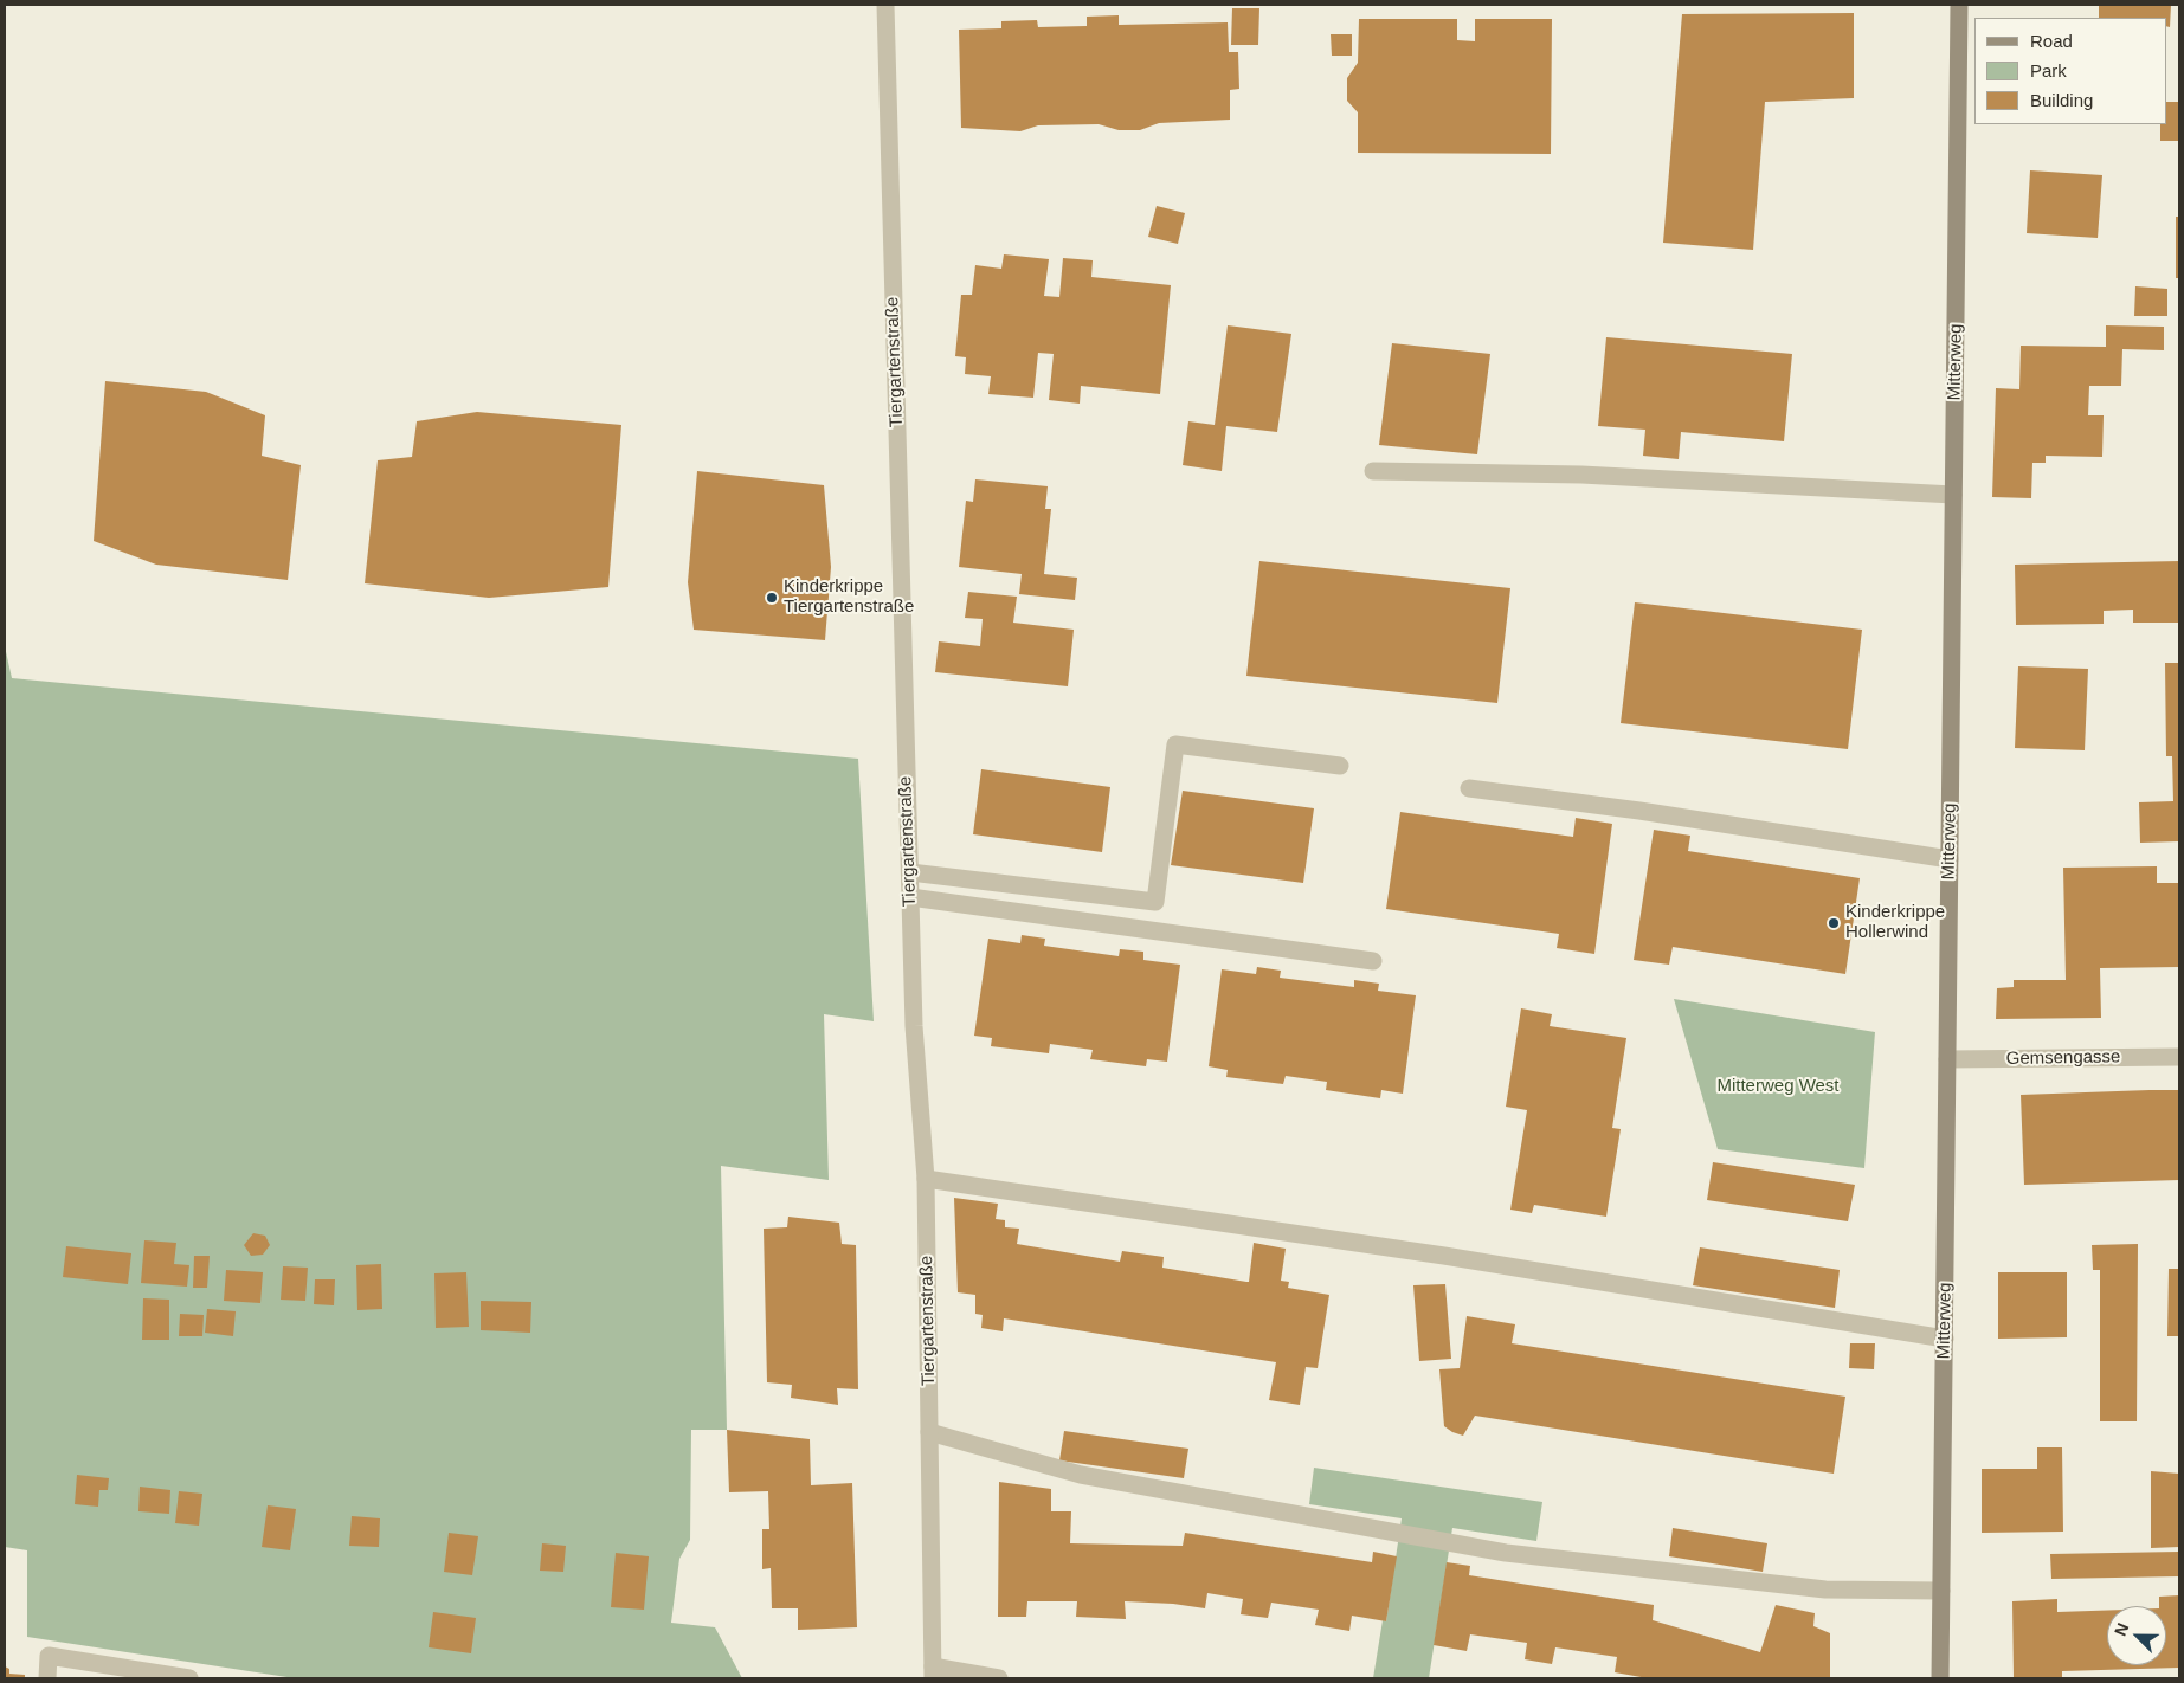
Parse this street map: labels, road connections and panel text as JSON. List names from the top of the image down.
{
  "streets": {
    "street": ["Tiergartenstraße", "Mitterweg", "Gemsengasse"]
  },
  "crossings": [
    ["Mitterweg", "Gemsengasse"]
  ],
  "parks": ["Mitterweg West"],
  "places": ["Kinderkrippe Tiergartenstraße", "Kinderkrippe Hollerwind"],
  "legend": ["Road", "Park", "Building"],
  "north": "top left"
}
